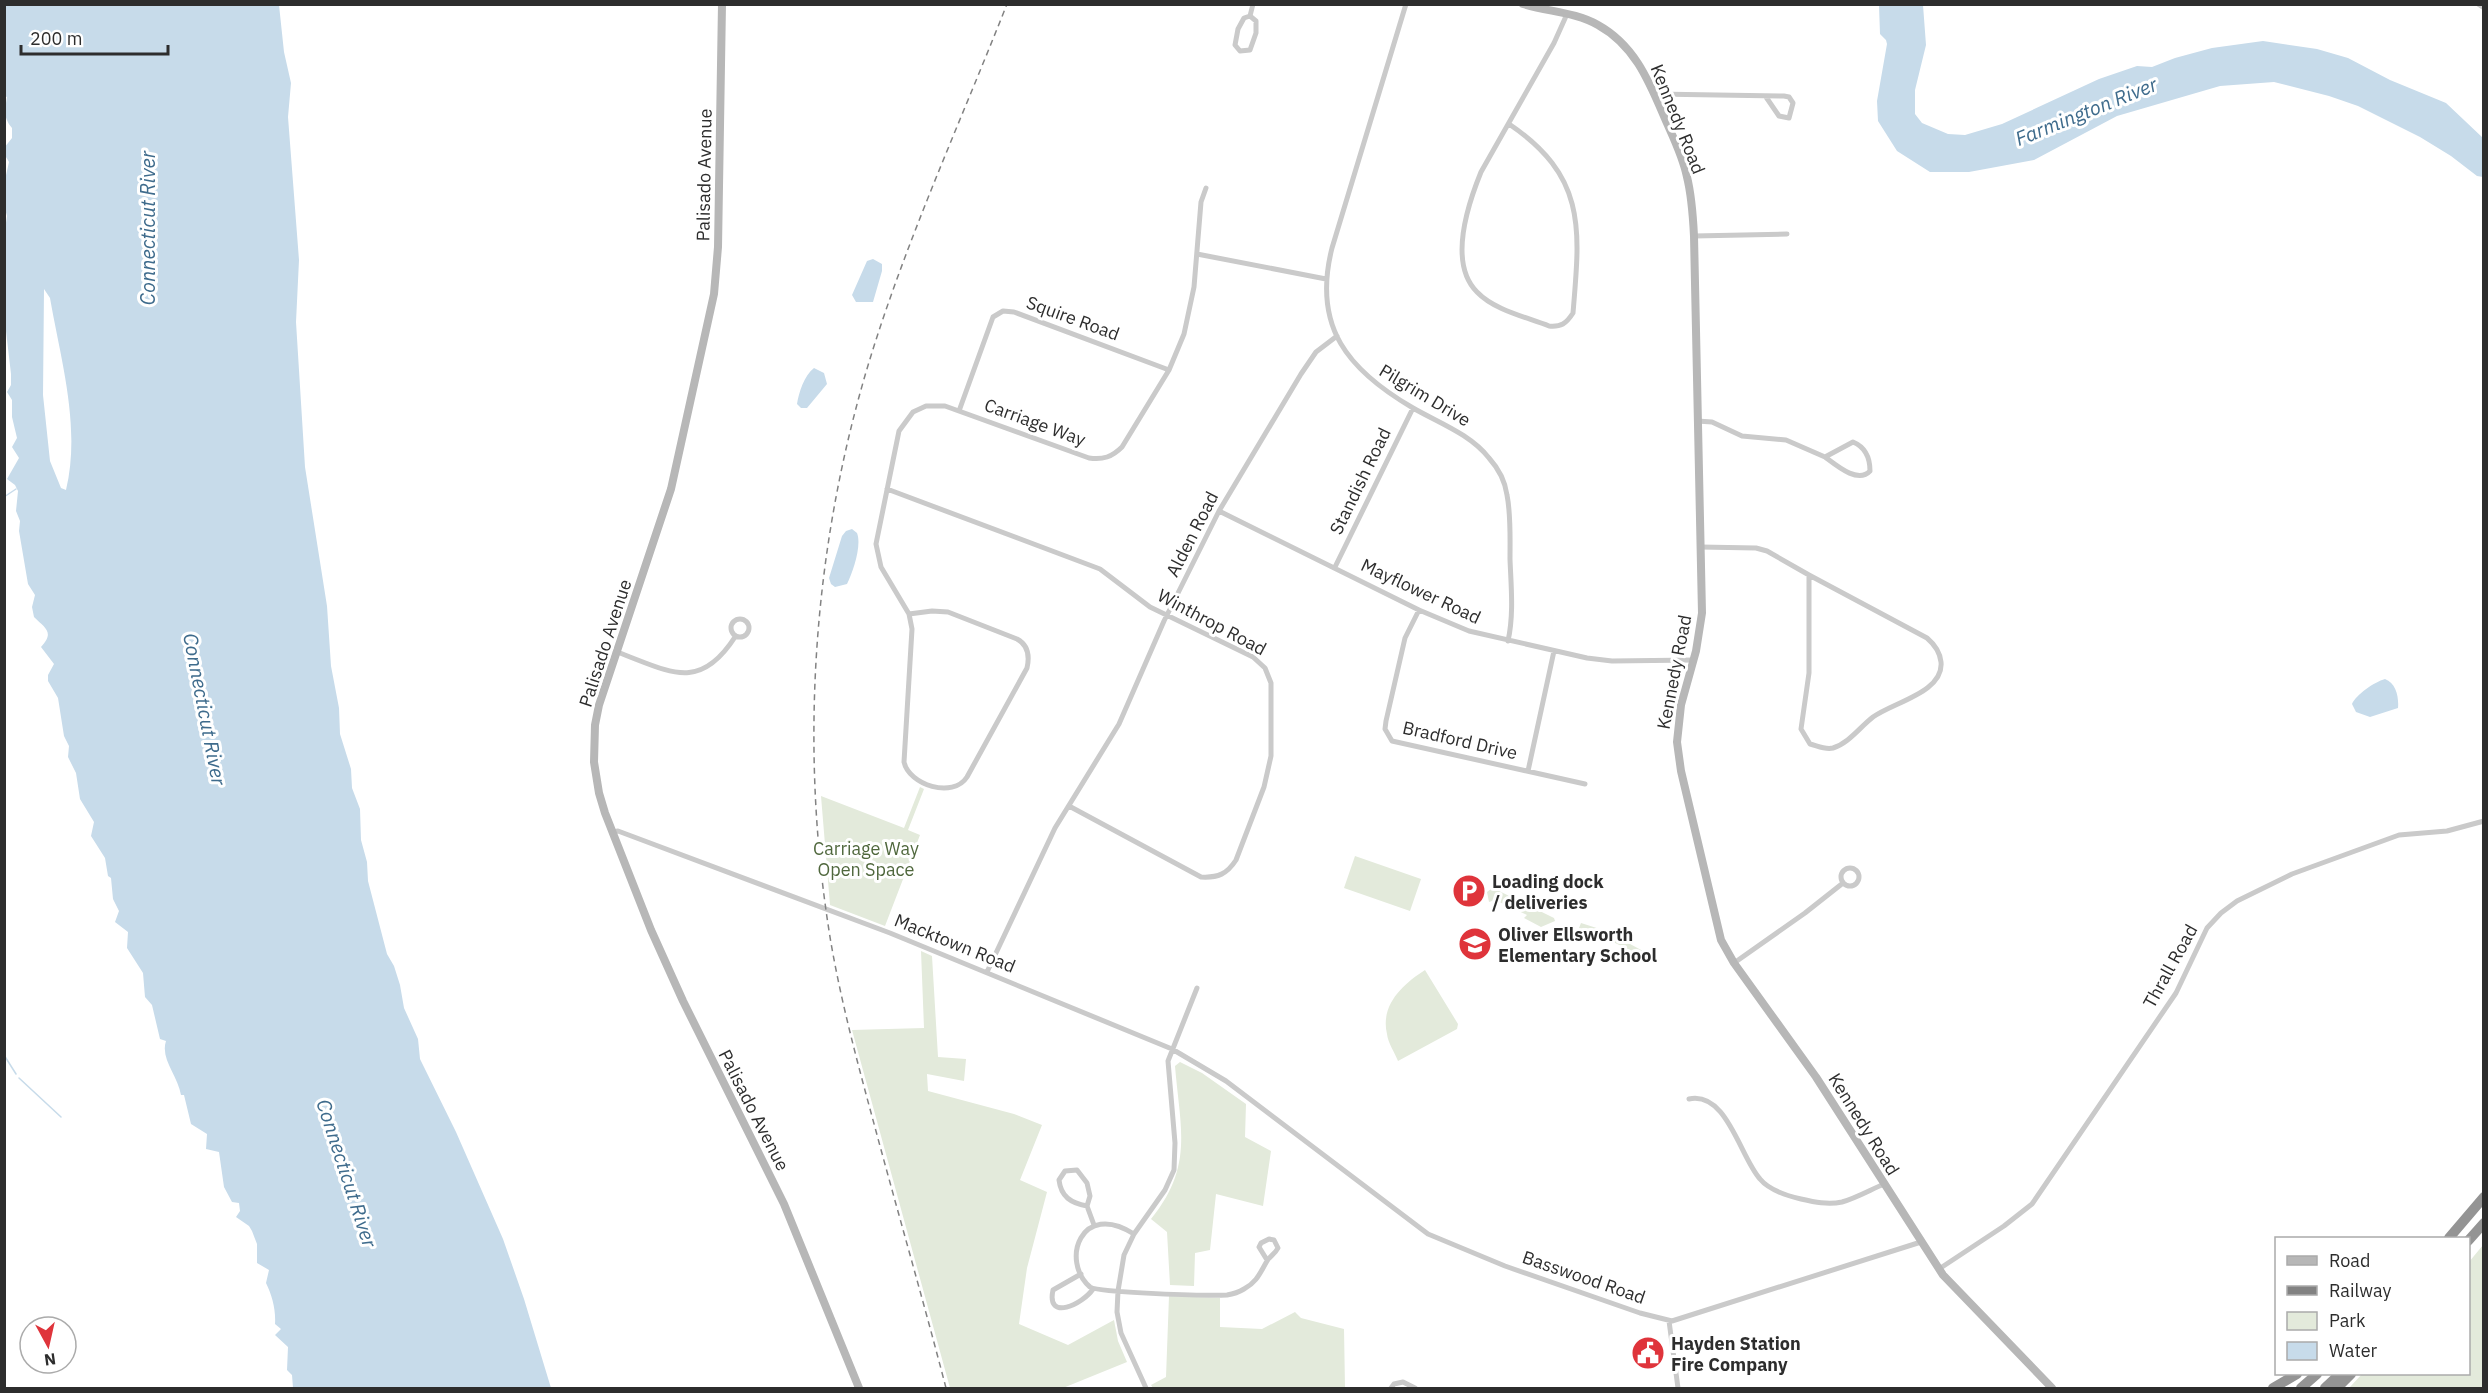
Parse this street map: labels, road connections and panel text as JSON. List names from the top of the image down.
{
  "streets": {
    "street": [
      "Kennedy Road",
      "Palisado Avenue",
      "Squire Road",
      "Pilgrim Drive",
      "Carriage Way",
      "Standish Road",
      "Alden Road",
      "Mayflower Road",
      "Winthrop Road",
      "Bradford Drive",
      "Macktown Road",
      "Thrall Road",
      "Basswood Road"
    ]
  },
  "crossings": [
    ["Kennedy Road", "Mayflower Road"],
    ["Kennedy Road", "Thrall Road"],
    ["Palisado Avenue", "Macktown Road"],
    ["Squire Road", "Carriage Way"],
    ["Pilgrim Drive", "Standish Road"],
    ["Pilgrim Drive", "Alden Road"],
    ["Pilgrim Drive", "Mayflower Road"],
    ["Carriage Way", "Winthrop Road"],
    ["Standish Road", "Mayflower Road"],
    ["Alden Road", "Mayflower Road"],
    ["Alden Road", "Winthrop Road"],
    ["Alden Road", "Macktown Road"],
    ["Mayflower Road", "Bradford Drive"],
    ["Macktown Road", "Basswood Road"]
  ],
  "water": ["Farmington River", "Connecticut River"],
  "parks": ["Carriage Way Open Space"],
  "places": {
    "parking": ["Loading dock / deliveries"],
    "school or university": ["Oliver Ellsworth Elementary School"],
    "public building": ["Hayden Station Fire Company"]
  },
  "legend": [
    "Road",
    "Railway",
    "Park",
    "Water"
  ],
  "scale_bar": "200 m",
  "north": "bottom"
}
